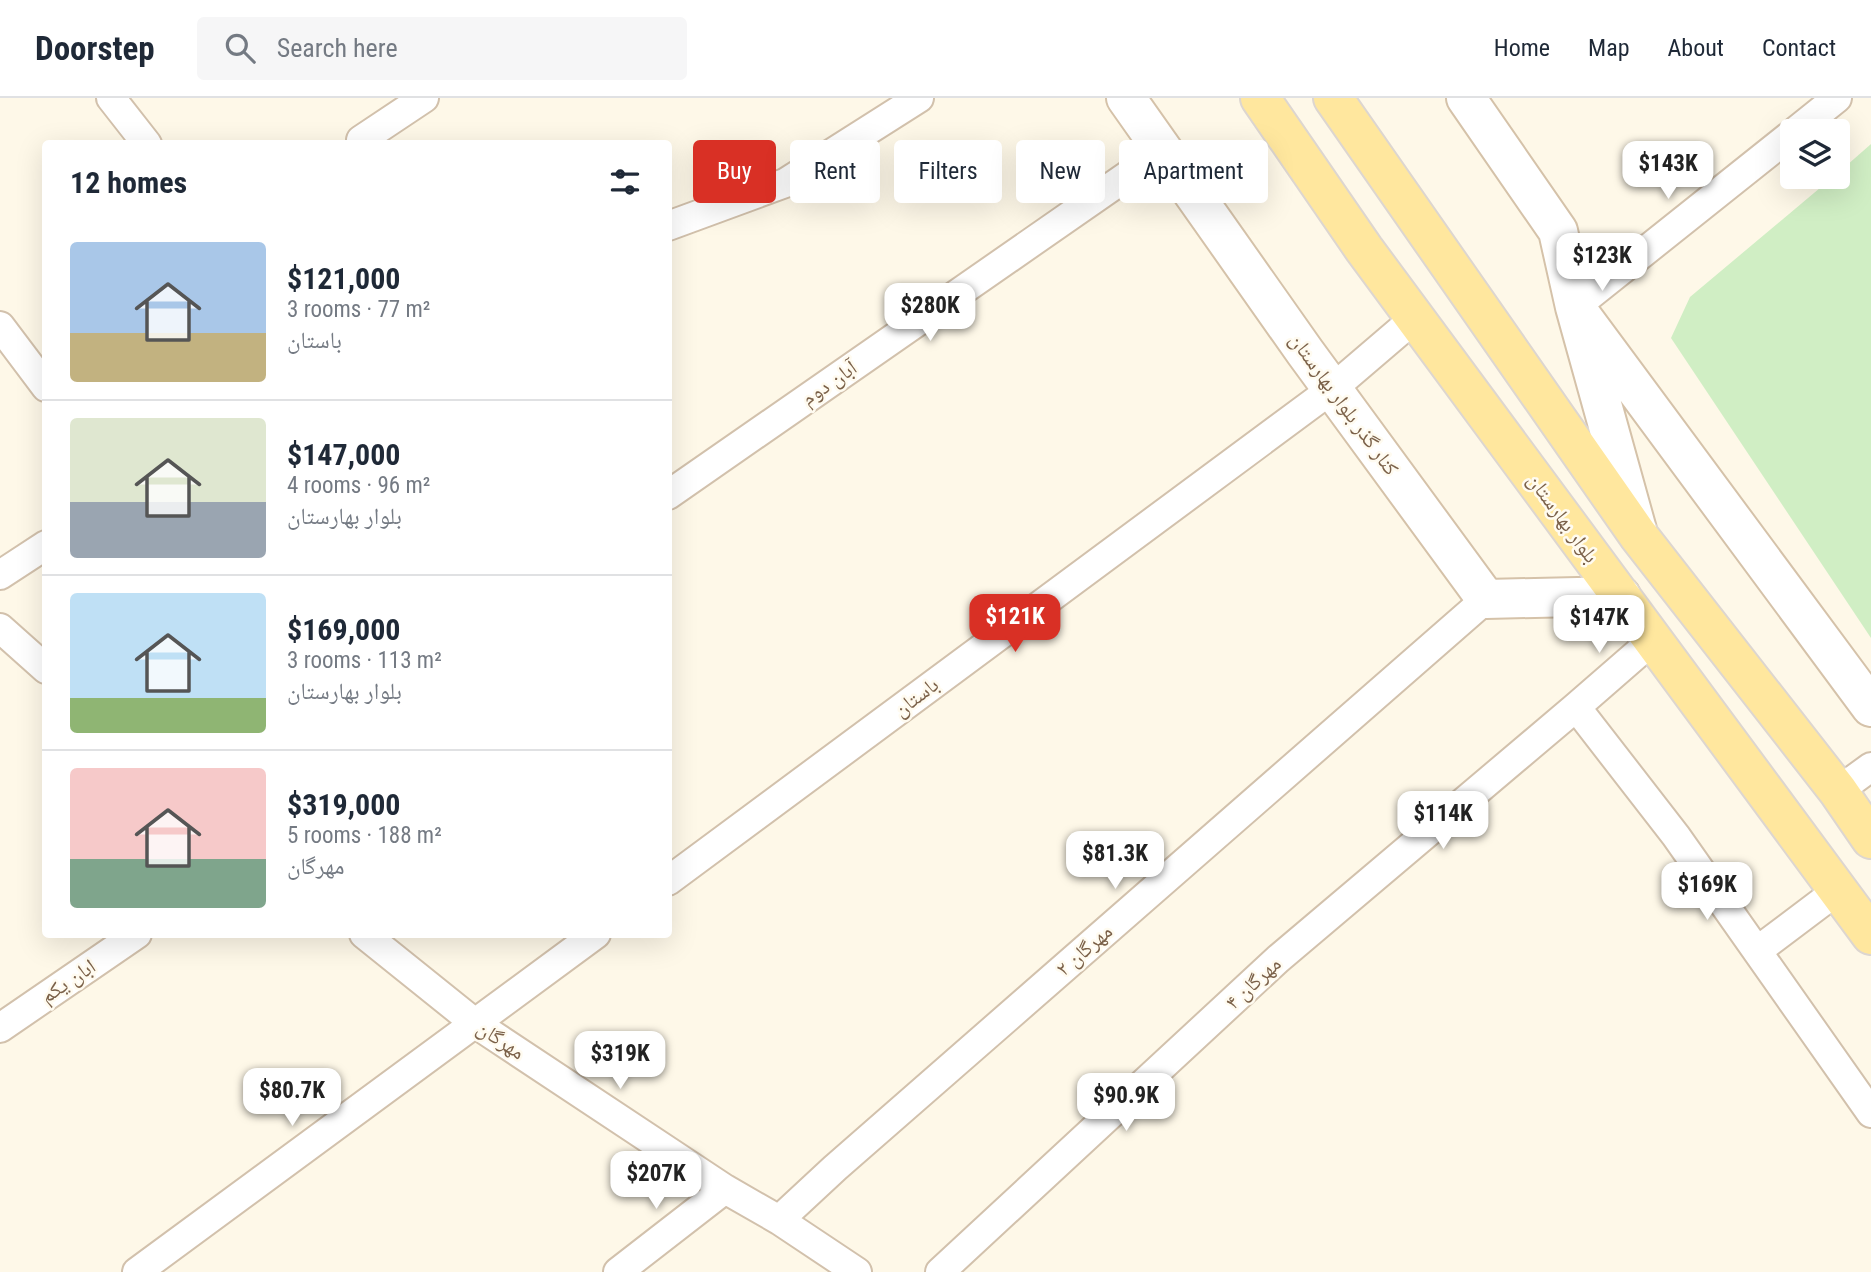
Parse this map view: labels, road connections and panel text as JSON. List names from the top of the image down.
{
  "streets": {
    "main road": ["کنار گذر بلوار بهارستان", "بلوار بهارستان"],
    "street": [
      "آبان دوم",
      "باستان",
      "مهرگان ۲",
      "ابان یکم",
      "مهرگان ۴",
      "مهرگان"
    ]
  },
  "crossings": [
    ["کنار گذر بلوار بهارستان", "باستان"],
    ["کنار گذر بلوار بهارستان", "مهرگان ۲"],
    ["بلوار بهارستان", "باستان"],
    ["بلوار بهارستان", "مهرگان ۴"],
    ["مهرگان ۲", "مهرگان"]
  ],
  "page": {
    "header": "Doorstep",
    "search": "Search here",
    "nav": [
      "Home",
      "Map",
      "About",
      "Contact"
    ],
    "chip": [
      "Buy",
      "Rent",
      "Filters",
      "New",
      "Apartment"
    ],
    "heading": "12 homes",
    "price": [
      "$143K",
      "$123K",
      "$280K",
      "$121K",
      "$147K",
      "$114K",
      "$81.3K",
      "$169K",
      "$319K",
      "$80.7K",
      "$90.9K",
      "$207K"
    ],
    "list": [
      {
        "name": "$121,000",
        "note": "3 rooms · 77 m² · باستان"
      },
      {
        "name": "$147,000",
        "note": "4 rooms · 96 m² · بلوار بهارستان"
      },
      {
        "name": "$169,000",
        "note": "3 rooms · 113 m² · بلوار بهارستان"
      },
      {
        "name": "$319,000",
        "note": "5 rooms · 188 m² · مهرگان"
      }
    ]
  }
}
